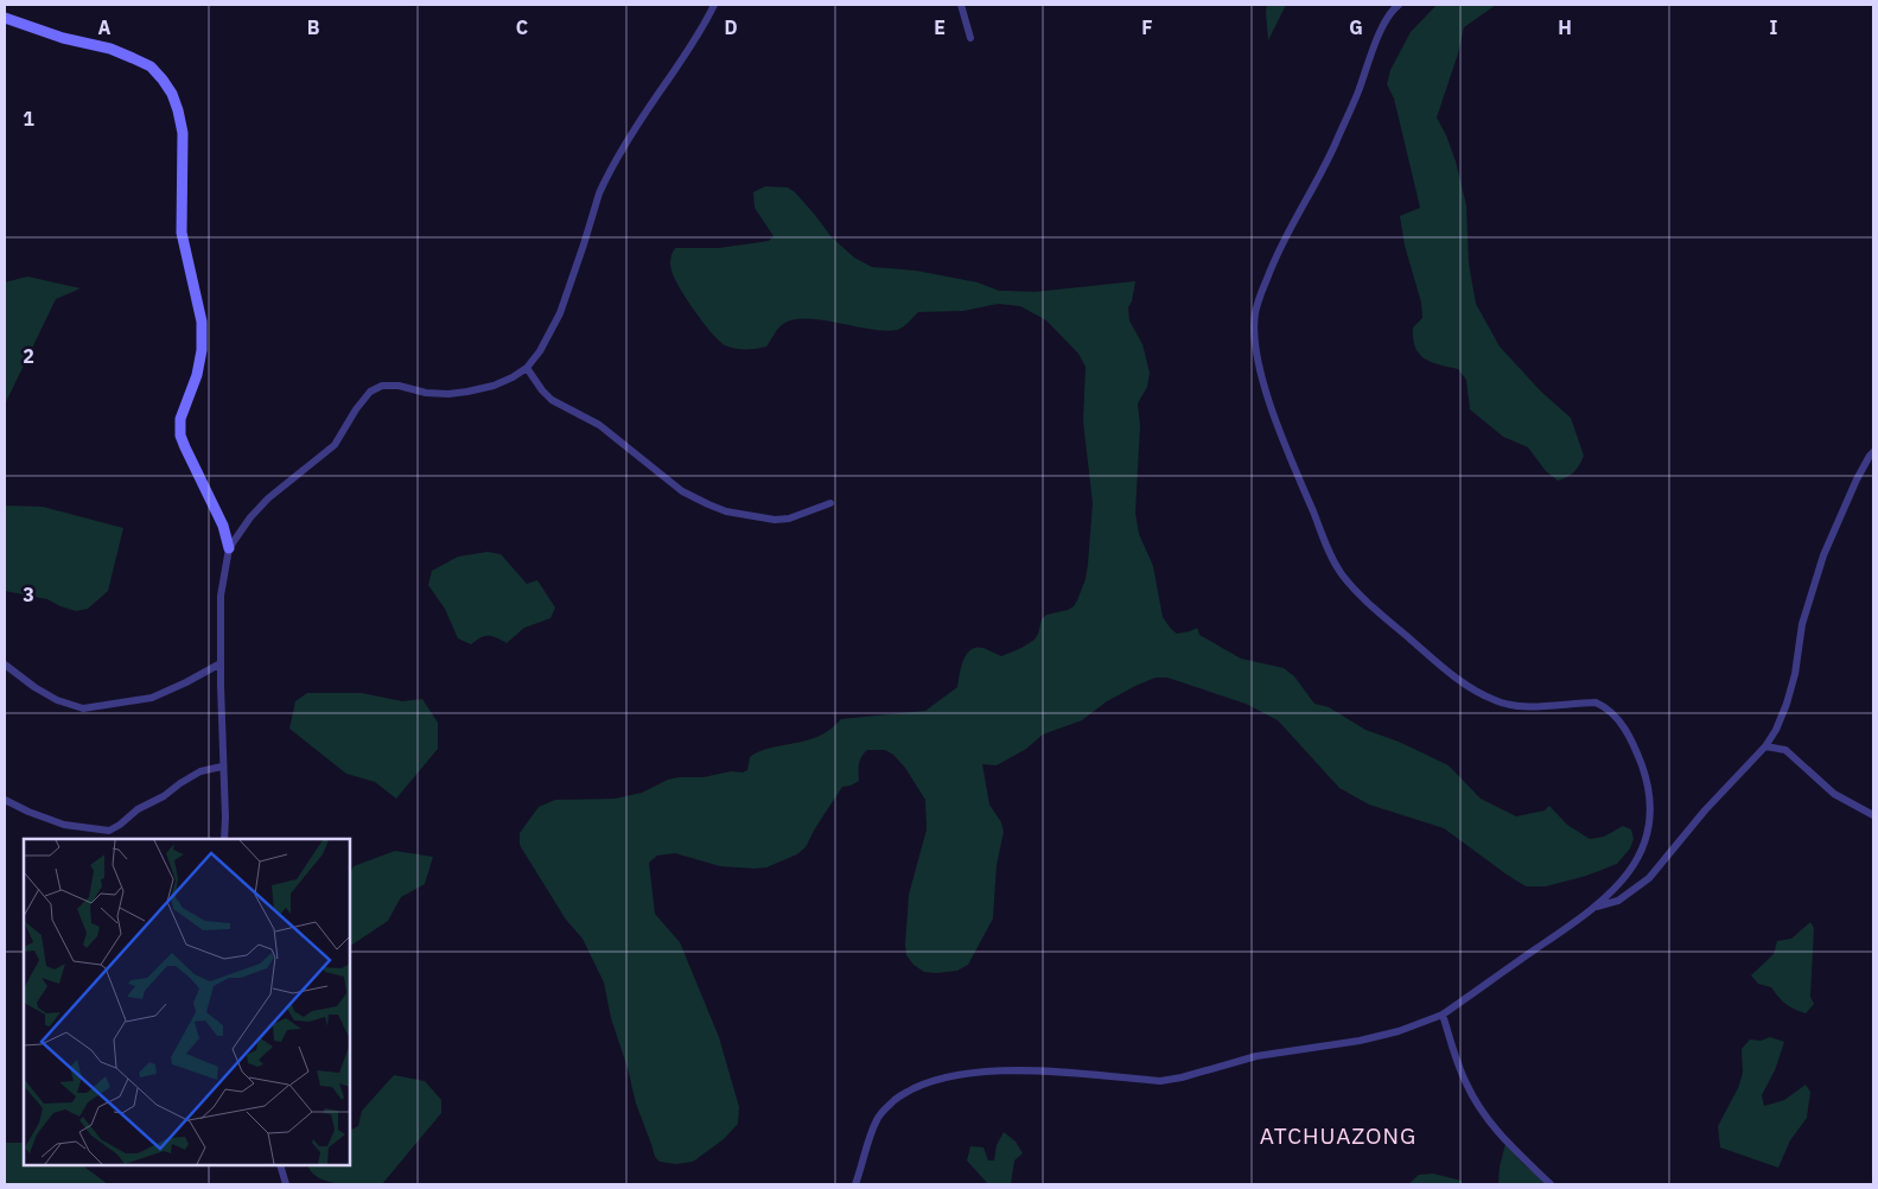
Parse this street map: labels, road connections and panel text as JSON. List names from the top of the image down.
{
  "districts": ["ATCHUAZONG"],
  "grid": {
    "columns": [
      "A",
      "B",
      "C",
      "D",
      "E",
      "F",
      "G",
      "H",
      "I"
    ],
    "rows": ["1", "2", "3"]
  }
}
